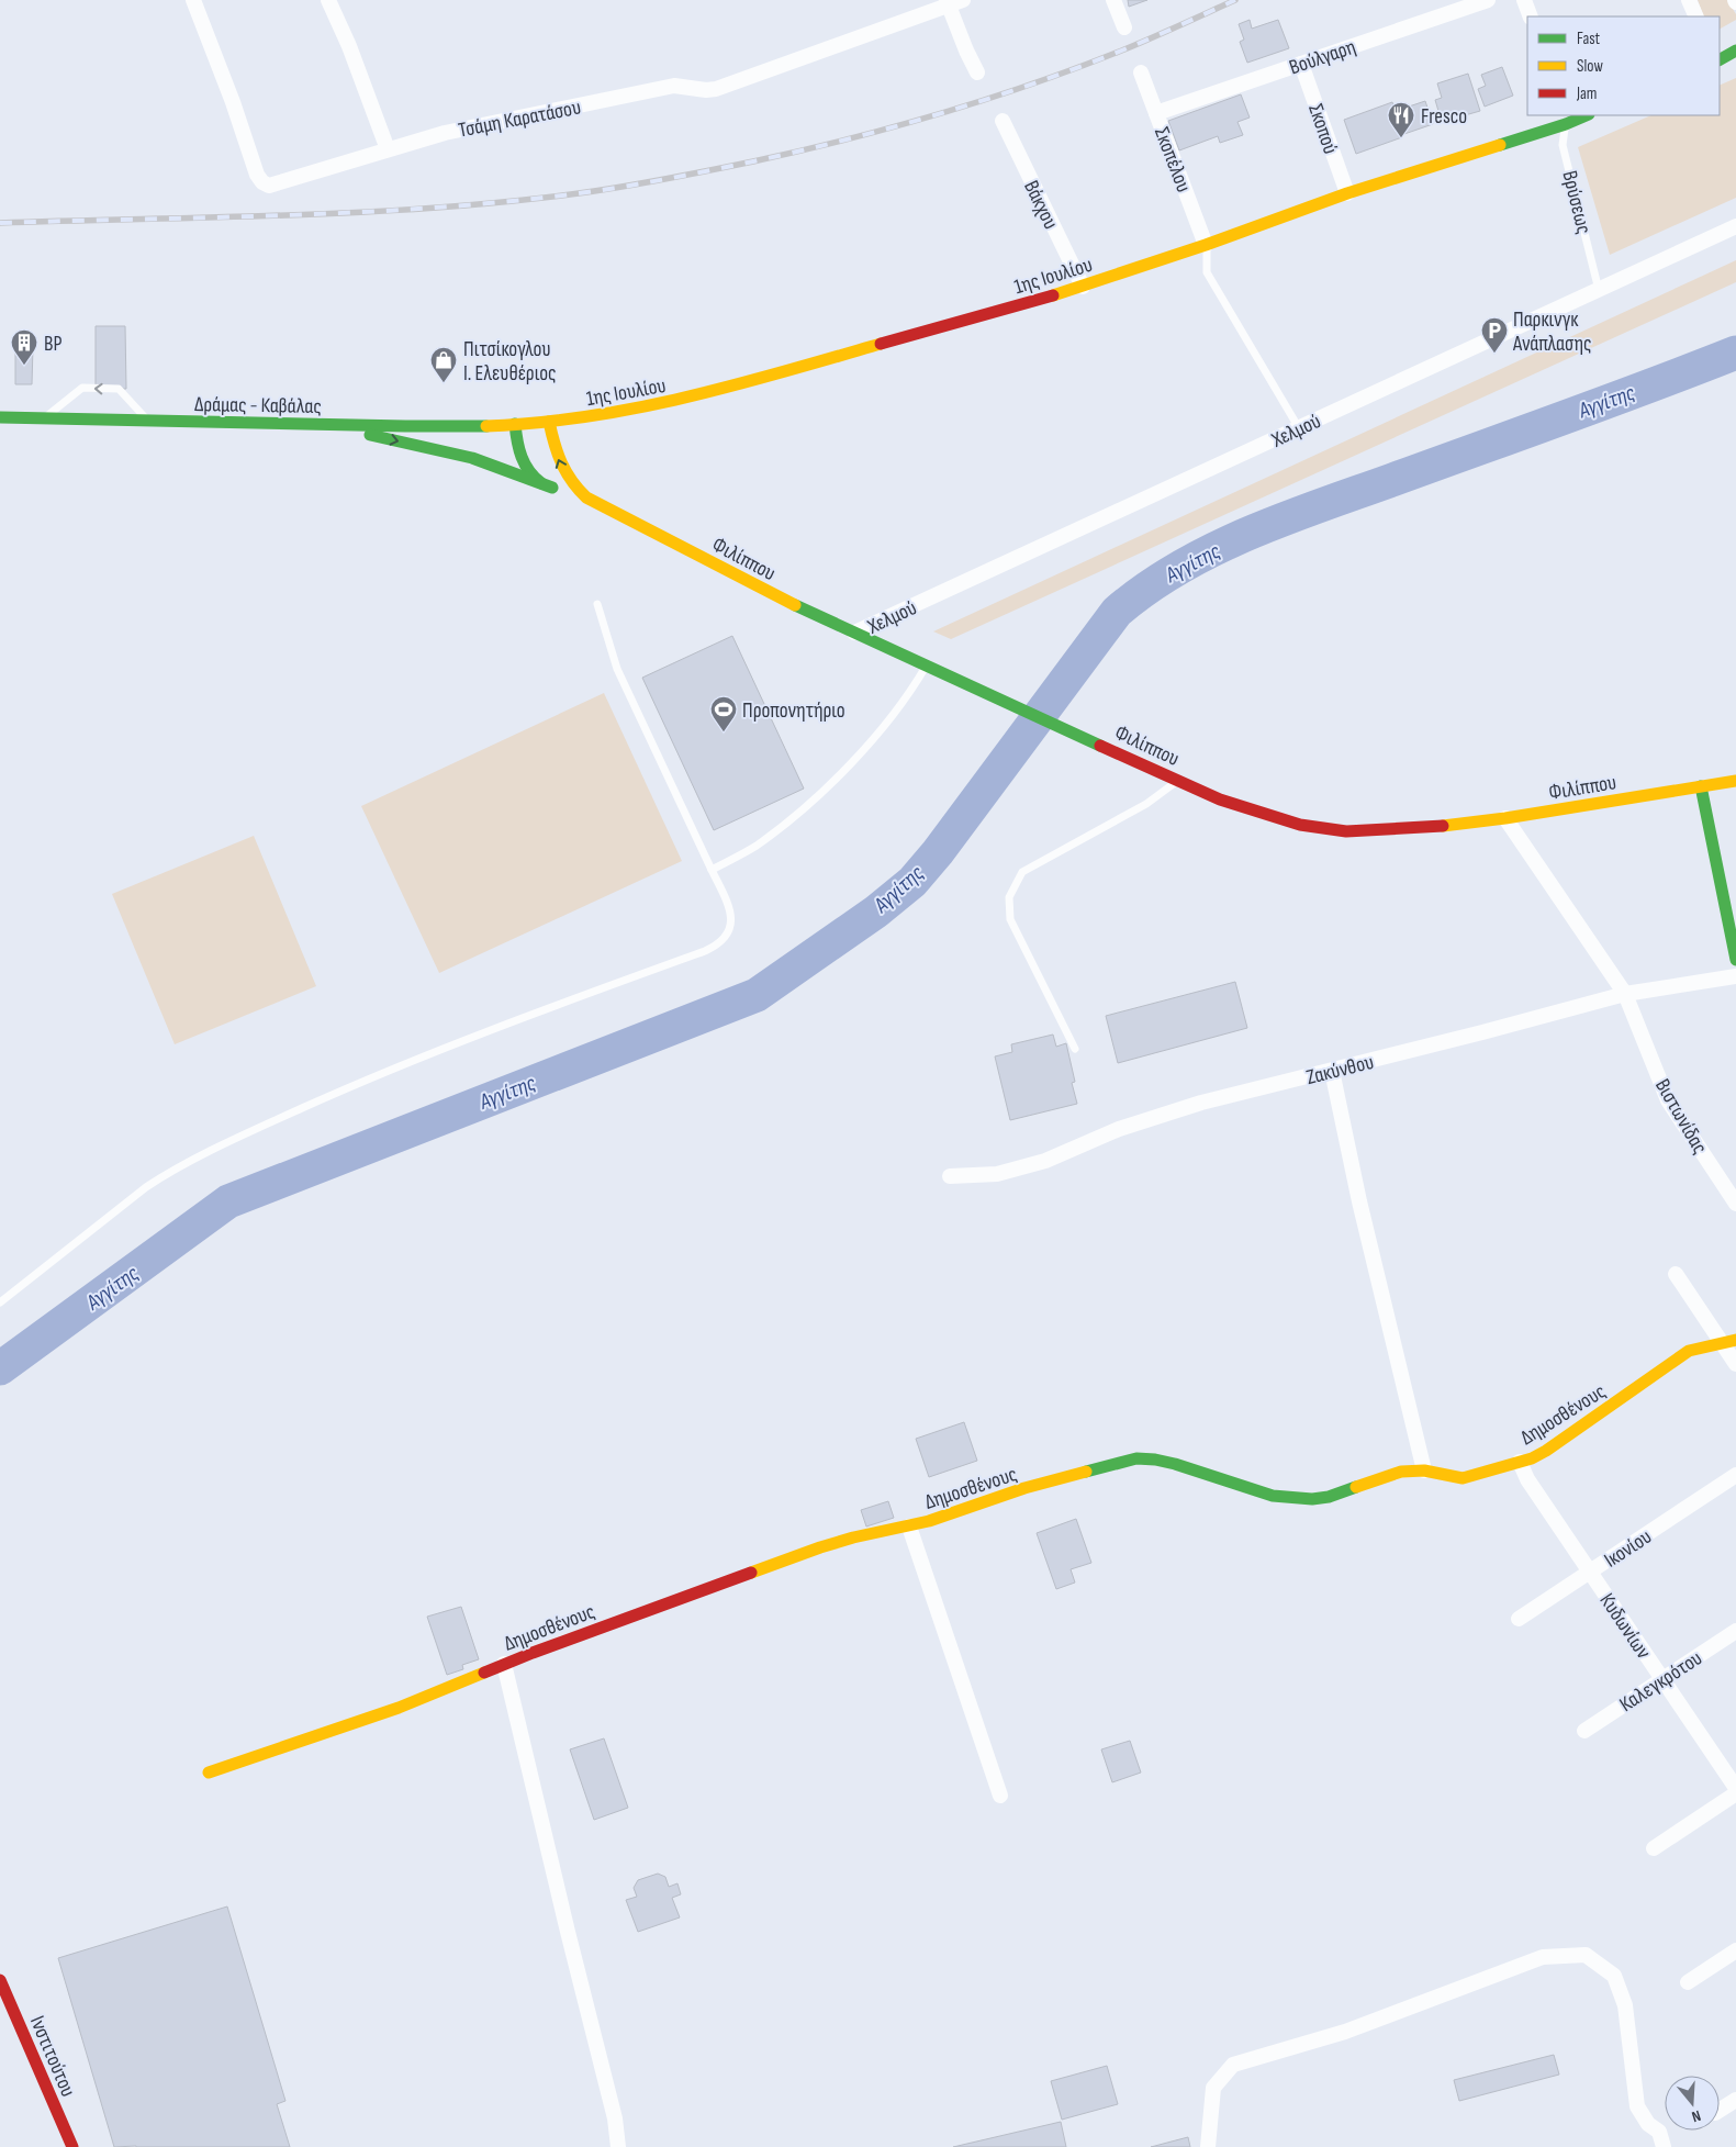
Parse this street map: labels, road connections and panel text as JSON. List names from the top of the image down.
{
  "streets": {
    "main road": [
      "1ης Ιουλίου",
      "Δράμας - Καβάλας",
      "Φιλίππου",
      "Δημοσθένους",
      "Ινστιτούτου"
    ],
    "street": [
      "Βούλγαρη",
      "Τσάμη Καρατάσου",
      "Σκοπού",
      "Σκοπέλου",
      "Βάκχου",
      "Χελμού",
      "Ζακύνθου",
      "Βιστωνίδας",
      "Ικονίου",
      "Κυδωνίων",
      "Καλεγκρότου"
    ],
    "lane": ["Βρύσεως"]
  },
  "crossings": [
    ["Βούλγαρη", "Σκοπού"],
    ["Βούλγαρη", "Σκοπέλου"],
    ["Σκοπού", "1ης Ιουλίου"],
    ["Σκοπέλου", "1ης Ιουλίου"],
    ["Βρύσεως", "1ης Ιουλίου"],
    ["Βρύσεως", "Χελμού"],
    ["Βάκχου", "1ης Ιουλίου"],
    ["1ης Ιουλίου", "Δράμας - Καβάλας"],
    ["1ης Ιουλίου", "Φιλίππου"],
    ["Δράμας - Καβάλας", "Φιλίππου"],
    ["Χελμού", "Φιλίππου"],
    ["Φιλίππου", "Βιστωνίδας"],
    ["Ζακύνθου", "Βιστωνίδας"],
    ["Δημοσθένους", "Κυδωνίων"],
    ["Ικονίου", "Κυδωνίων"],
    ["Κυδωνίων", "Καλεγκρότου"]
  ],
  "water": ["Αγγίτης"],
  "places": {
    "restaurant": ["Fresco"],
    "parking": ["Παρκινγκ Ανάπλασης"],
    "building": ["BP"],
    "shop": ["Πιτσίκογλου Ι. Ελευθέριος"],
    "sports": ["Προπονητήριο"]
  },
  "legend": ["Fast", "Slow", "Jam"],
  "north": "bottom"
}
